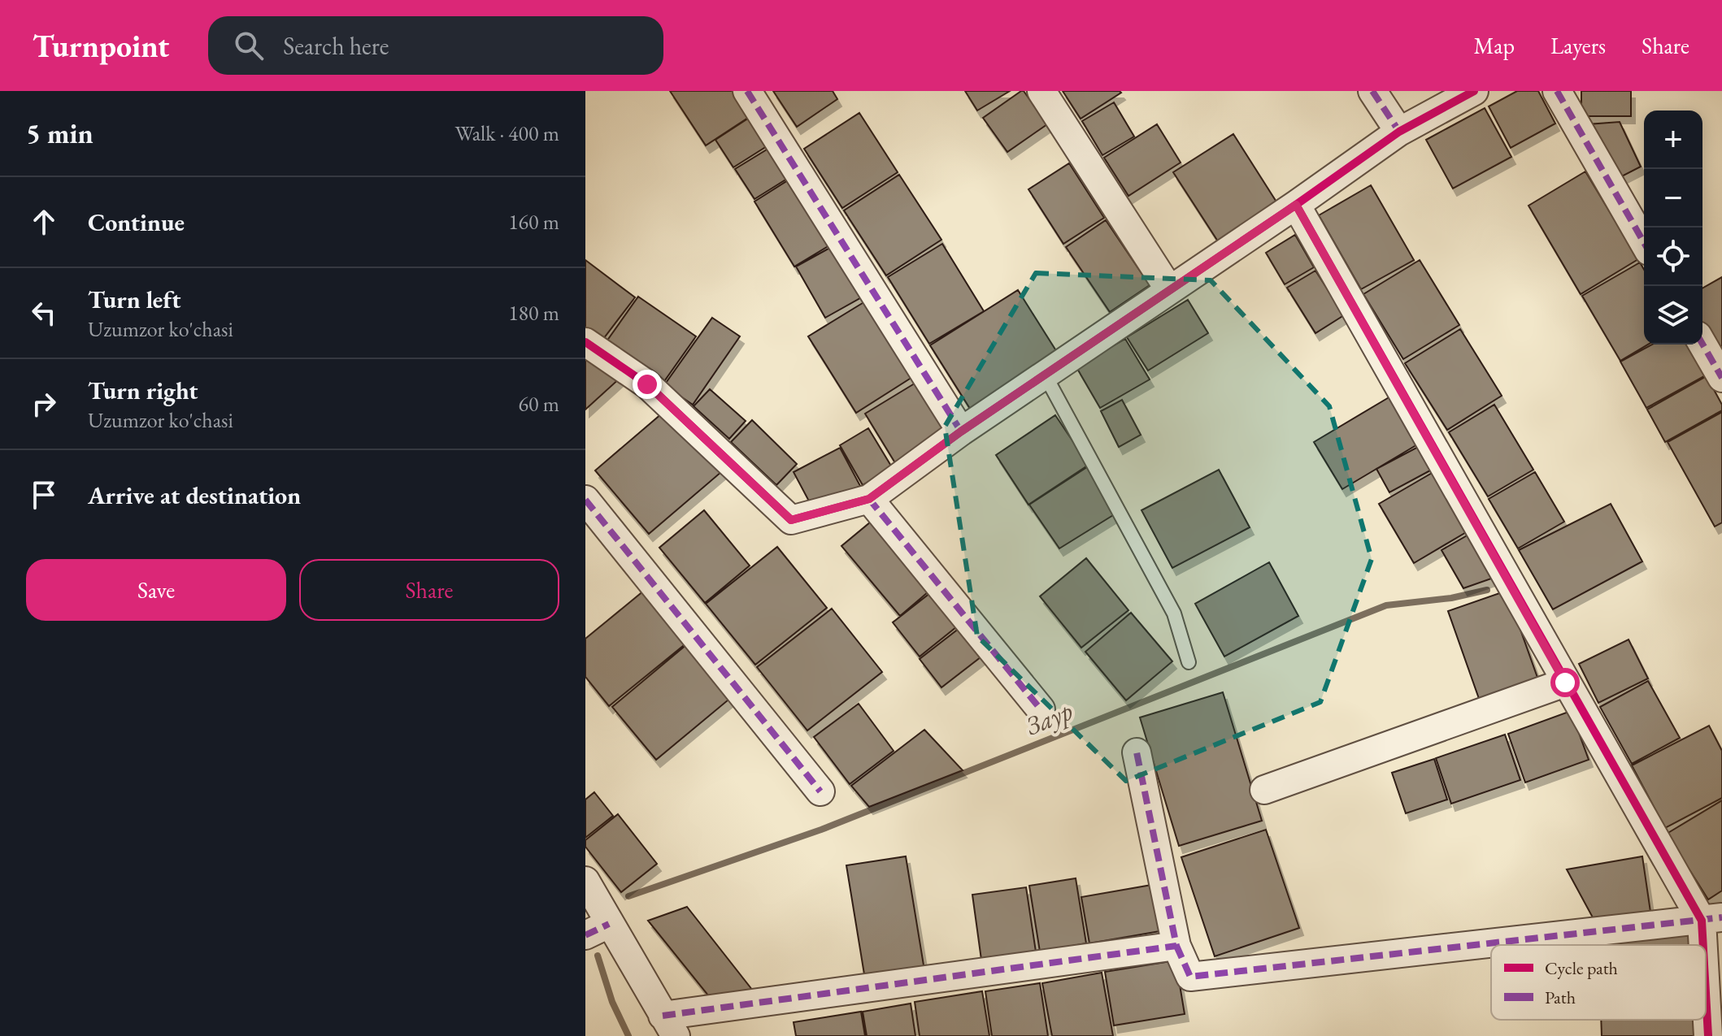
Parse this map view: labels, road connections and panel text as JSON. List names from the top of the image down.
{
  "water": ["Заур"],
  "legend": ["Cycle path", "Path"],
  "page": {
    "header": "Turnpoint",
    "search": "Search here",
    "nav": ["Map", "Layers", "Share"],
    "heading": ["5 min", "Walk · 400 m"],
    "map_buttons": ["+", "−"],
    "list": [
      ["Continue", "160 m"],
      ["Turn left", "Uzumzor ko'chasi", "180 m"],
      ["Turn right", "Uzumzor ko'chasi", "60 m"],
      "Arrive at destination"
    ],
    "buttons": ["Save", "Share"]
  }
}
